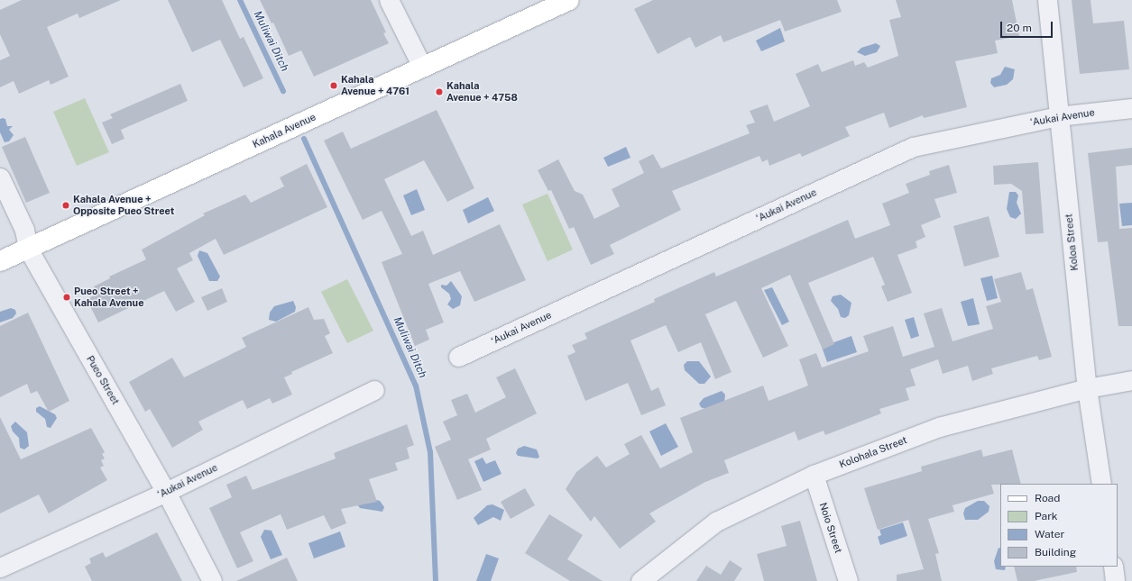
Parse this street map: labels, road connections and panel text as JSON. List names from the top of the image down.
{
  "streets": {
    "street": [
      "ʻAukai Avenue",
      "Kahala Avenue",
      "Koloa Street",
      "Pueo Street",
      "Kolohala Street",
      "Noio Street"
    ]
  },
  "crossings": [
    ["ʻAukai Avenue", "Koloa Street"],
    ["ʻAukai Avenue", "Pueo Street"],
    ["Kahala Avenue", "Pueo Street"],
    ["Koloa Street", "Kolohala Street"],
    ["Kolohala Street", "Noio Street"]
  ],
  "water": ["Muliwai Ditch"],
  "places": [
    "Kahala Avenue + 4761",
    "Kahala Avenue + 4758",
    "Kahala Avenue + Opposite Pueo Street",
    "Pueo Street + Kahala Avenue"
  ],
  "legend": [
    "Road",
    "Park",
    "Water",
    "Building"
  ],
  "scale_bar": "20 m"
}
